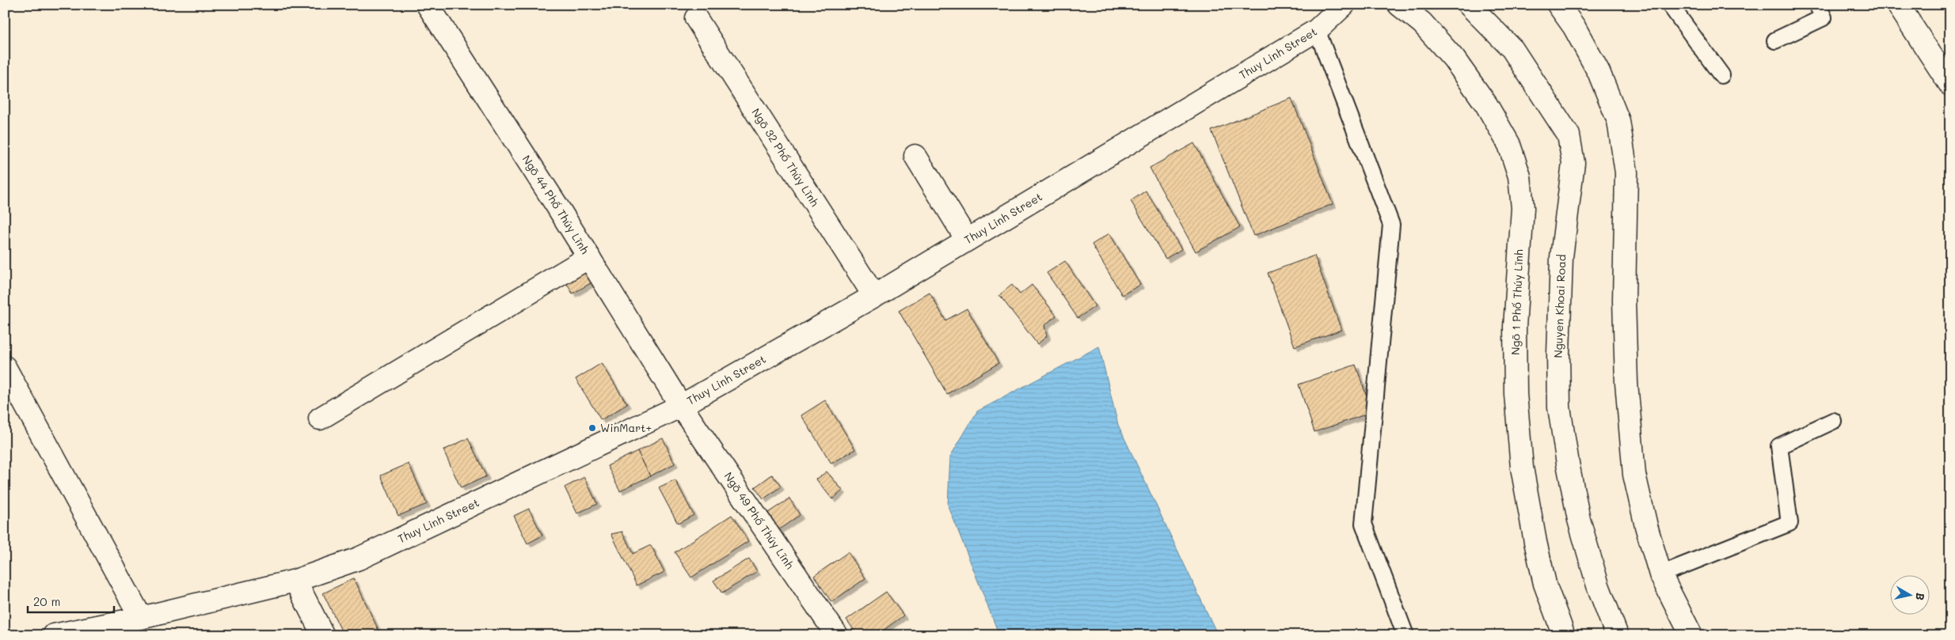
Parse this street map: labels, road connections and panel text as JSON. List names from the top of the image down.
{
  "streets": {
    "street": [
      "Thuy Linh Street",
      "Ngõ 32 Phố Thúy Lĩnh",
      "Ngõ 44 Phố Thúy Lĩnh",
      "Ngõ 1 Phố Thúy Lĩnh",
      "Nguyen Khoai Road",
      "Ngõ 49 Phố Thúy Lĩnh"
    ]
  },
  "crossings": [
    ["Thuy Linh Street", "Ngõ 32 Phố Thúy Lĩnh"],
    ["Thuy Linh Street", "Ngõ 44 Phố Thúy Lĩnh"],
    ["Thuy Linh Street", "Ngõ 49 Phố Thúy Lĩnh"],
    ["Ngõ 44 Phố Thúy Lĩnh", "Ngõ 49 Phố Thúy Lĩnh"]
  ],
  "places": ["WinMart+"],
  "scale_bar": "20 m",
  "north": "right"
}
